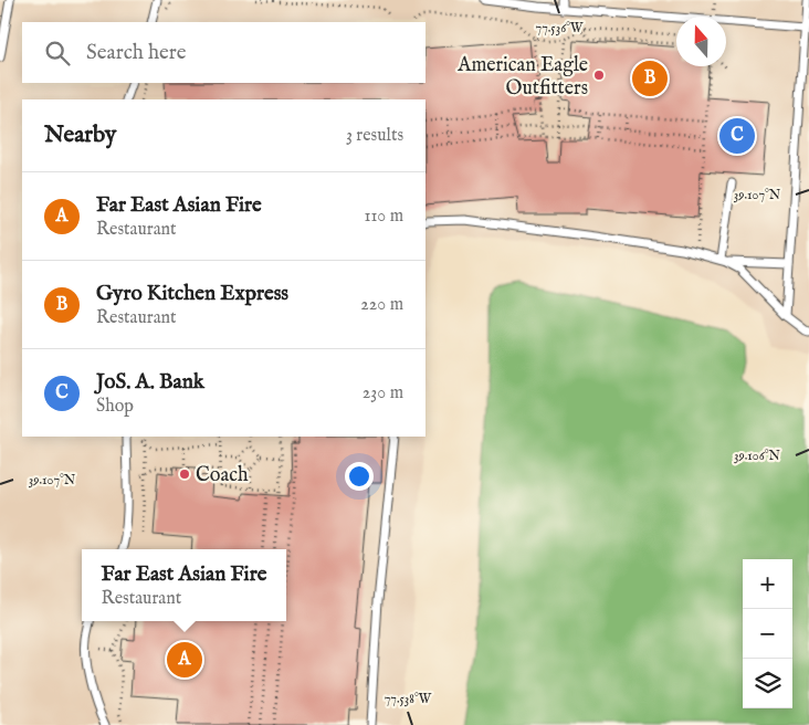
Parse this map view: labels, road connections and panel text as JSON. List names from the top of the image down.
{
  "places": ["American Eagle Outfitters", "Coach"],
  "north": "top",
  "page": {
    "search": "Search here",
    "pins": ["B", "C", "A"],
    "heading": ["Nearby", "3 results"],
    "list": [
      {
        "mark": "A",
        "name": "Far East Asian Fire",
        "note": "Restaurant",
        "value": "110 m"
      },
      {
        "mark": "B",
        "name": "Gyro Kitchen Express",
        "note": "Restaurant",
        "value": "220 m"
      },
      {
        "mark": "C",
        "name": "JoS. A. Bank",
        "note": "Shop",
        "value": "230 m"
      }
    ],
    "popup": ["Far East Asian Fire", "Restaurant"],
    "map_buttons": ["+", "−"]
  },
  "coordinates": [
    "77.536°W",
    "39.107°N",
    "39.106°N",
    "77.538°W"
  ]
}
